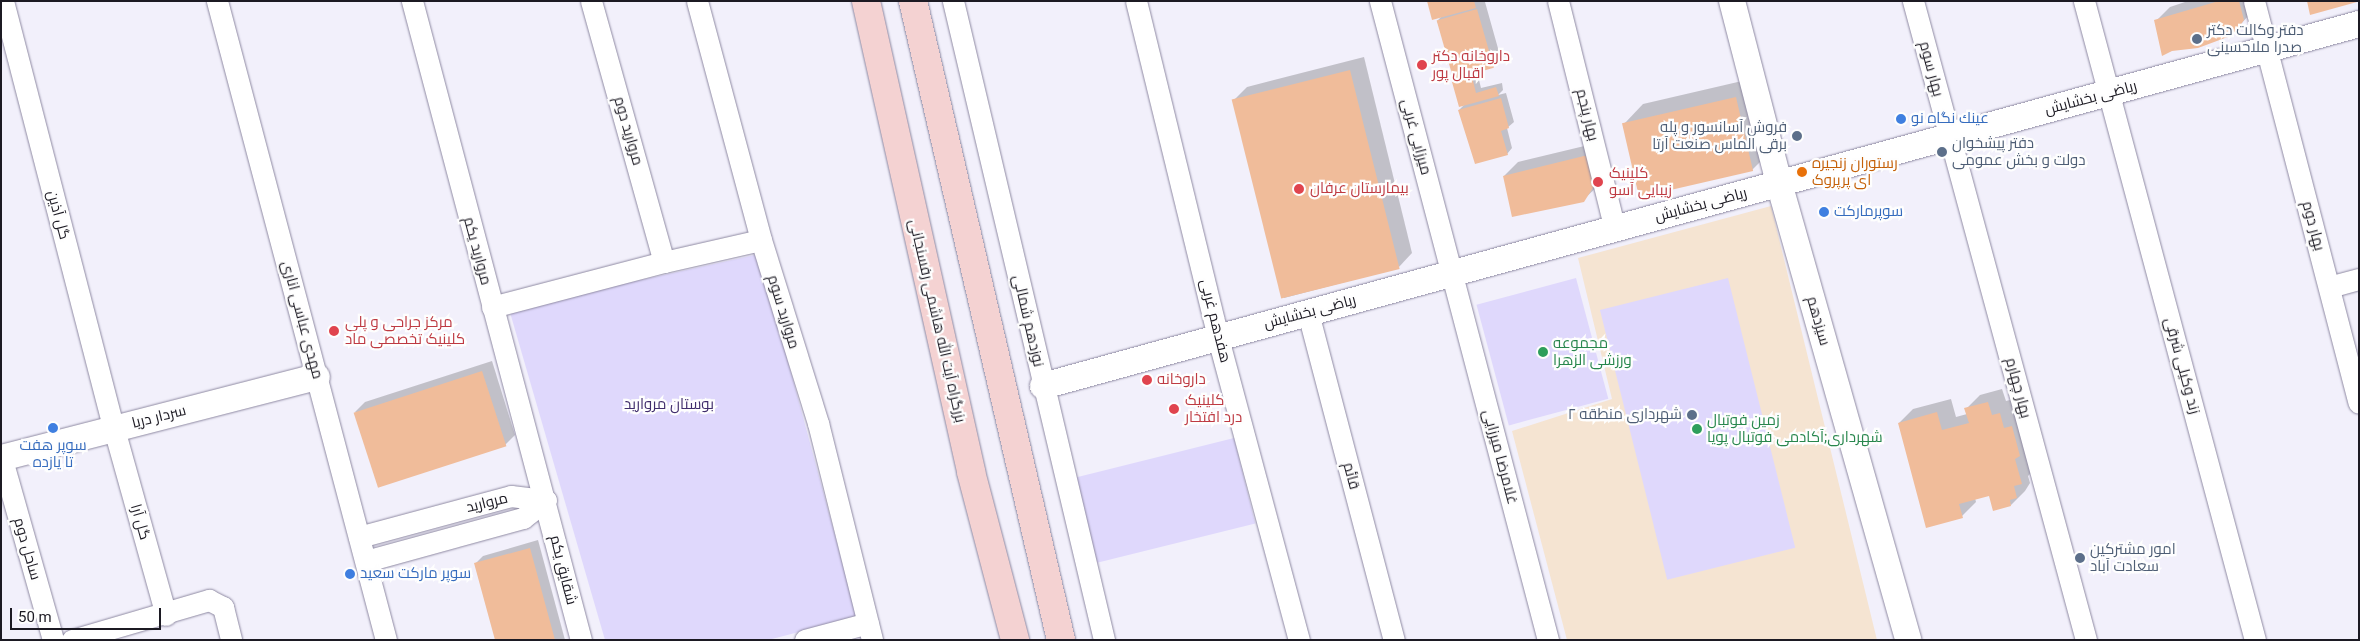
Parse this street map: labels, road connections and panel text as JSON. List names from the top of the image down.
{
  "streets": {
    "highway": ["بزرگراه آیت الله هاشمی رفسنجانی"],
    "street": [
      "بهار سوم",
      "ریاضی بخشایش",
      "بهار پنجم",
      "مروارید دوم",
      "میرزایی غربی",
      "گل آذین",
      "بهار دوم",
      "مروارید یکم",
      "مروارید سوم",
      "مهدی عباسی اناری",
      "نوزدهم شمالی",
      "هفدهم غربی",
      "سیزدهم",
      "زند وکیلی شرقی",
      "بهار چهارم",
      "سردار دریا",
      "غلامرضا میرزایی",
      "قائم",
      "مروارید",
      "گل آرا",
      "ساحل دوم",
      "شقایق یکم"
    ]
  },
  "crossings": [
    ["بهار سوم", "ریاضی بخشایش"],
    ["بهار سوم", "بهار چهارم"],
    ["ریاضی بخشایش", "بهار پنجم"],
    ["ریاضی بخشایش", "میرزایی غربی"],
    ["ریاضی بخشایش", "بهار دوم"],
    ["ریاضی بخشایش", "نوزدهم شمالی"],
    ["ریاضی بخشایش", "هفدهم غربی"],
    ["ریاضی بخشایش", "سیزدهم"],
    ["ریاضی بخشایش", "زند وکیلی شرقی"],
    ["ریاضی بخشایش", "بهار چهارم"],
    ["ریاضی بخشایش", "غلامرضا میرزایی"],
    ["ریاضی بخشایش", "قائم"],
    ["میرزایی غربی", "غلامرضا میرزایی"],
    ["گل آذین", "سردار دریا"],
    ["گل آذین", "گل آرا"],
    ["مروارید یکم", "مروارید"],
    ["مروارید یکم", "شقایق یکم"],
    ["مهدی عباسی اناری", "سردار دریا"],
    ["مهدی عباسی اناری", "مروارید"],
    ["سردار دریا", "گل آرا"],
    ["سردار دریا", "ساحل دوم"],
    ["مروارید", "شقایق یکم"]
  ],
  "parks": ["بوستان مروارید"],
  "places": [
    "دفتر وکالت دکتر صدرا ملاحسینی",
    "داروخانه دکتر اقبال پور",
    "عينك نگاه نو",
    "فروش آسانسور و پله برقی الماس صنعت آرتا",
    "دفتر پیشخوان دولت و بخش عمومی",
    "رستوران زنجیره ای پرپروک",
    "کلینیک زیبایی آسو",
    "بیمارستان عرفان",
    "سوپرمارکت",
    "مرکز جراحی و پلی کلینیک تخصصی ماد",
    "مجموعه ورزشی الزهرا",
    "داروخانه",
    "کلینیک درد افتخار",
    "شهرداری منطقه ۲",
    "سوپر هفت تا یازده",
    "زمین فوتبال شهرداری;آکادمی فوتبال پویا",
    "امور مشترکین سعادت آباد",
    "سوپر مارکت سعید"
  ],
  "scale_bar": "50 m"
}
